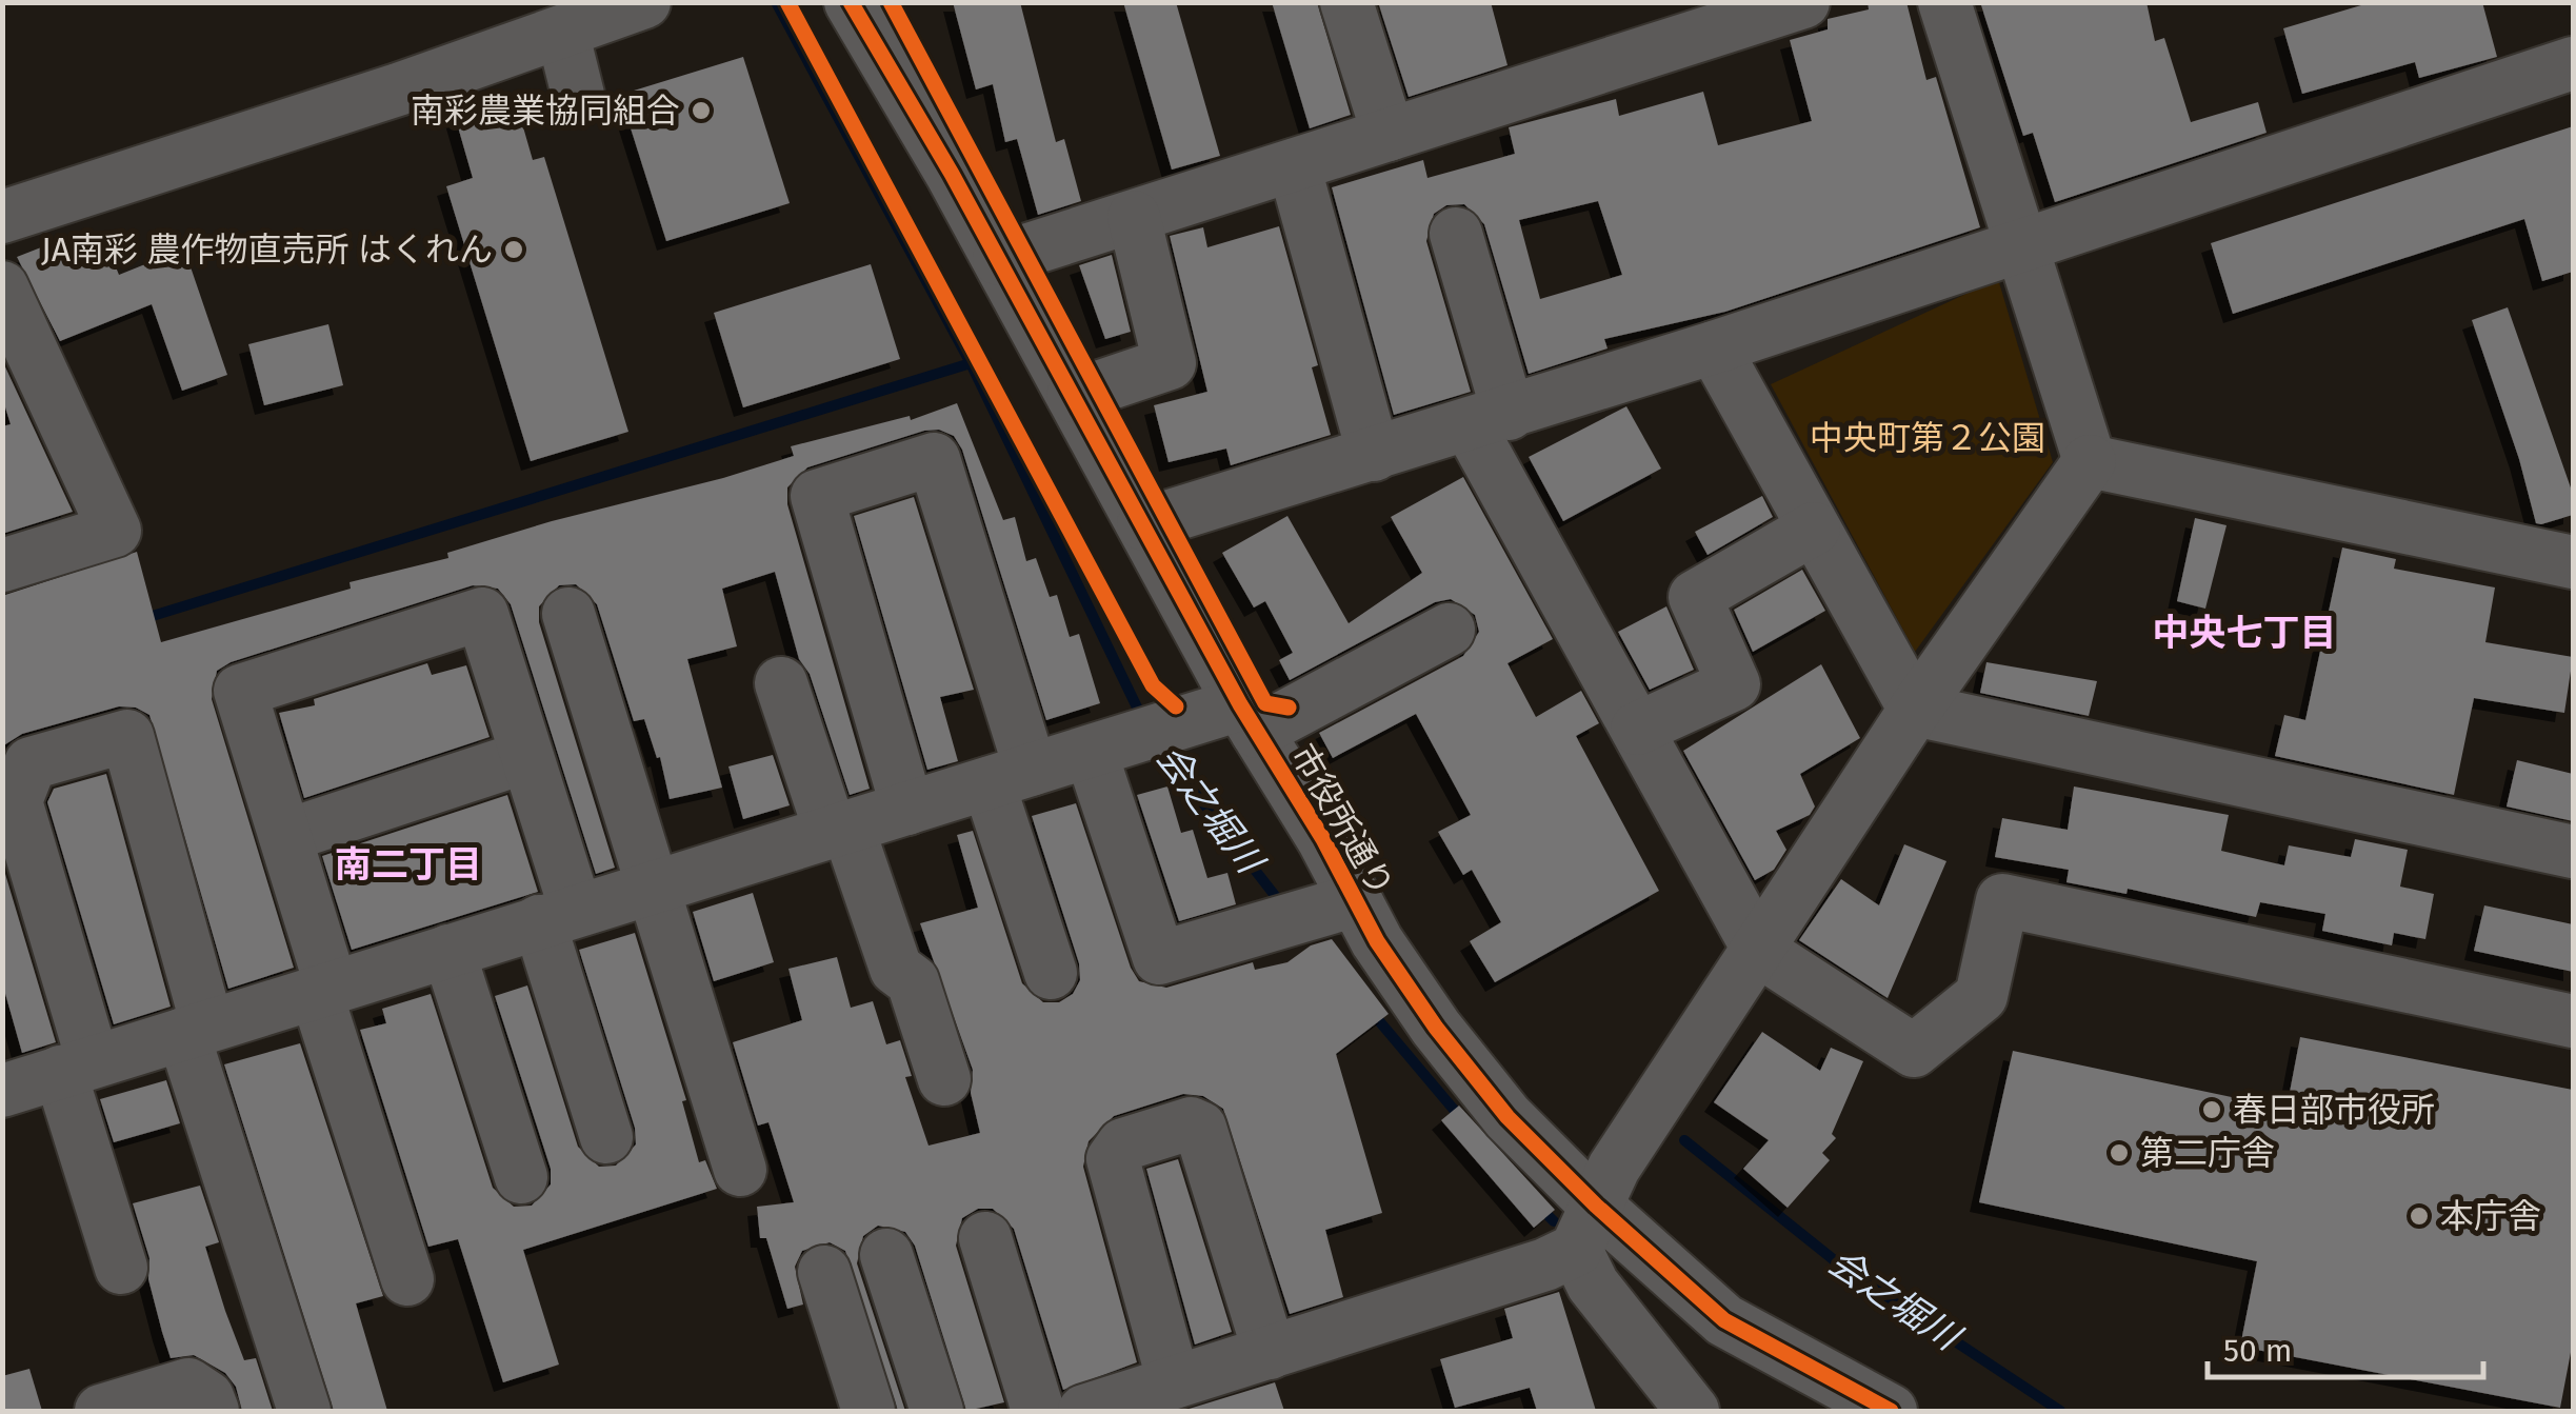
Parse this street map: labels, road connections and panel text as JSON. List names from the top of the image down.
{
  "streets": {
    "street": ["市役所通り"]
  },
  "districts": ["中央七丁目", "南二丁目"],
  "water": ["会之堀川"],
  "parks": ["中央町第２公園"],
  "places": [
    "南彩農業協同組合",
    "JA南彩 農作物直売所 はくれん",
    "春日部市役所",
    "第二庁舎",
    "本庁舎"
  ],
  "scale_bar": "50 m"
}
